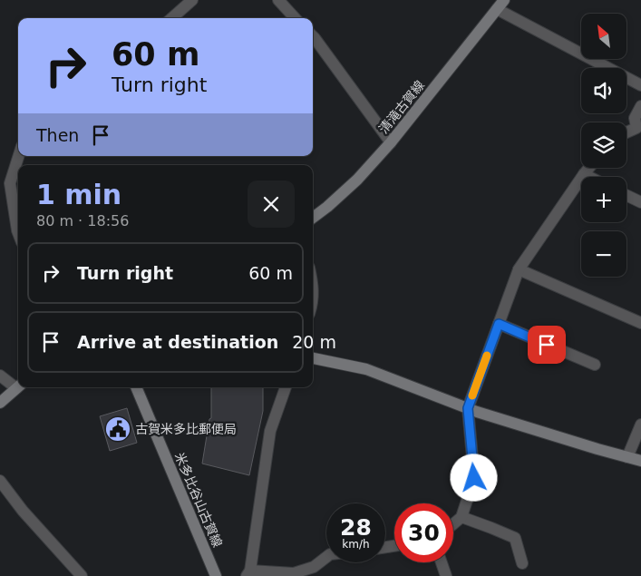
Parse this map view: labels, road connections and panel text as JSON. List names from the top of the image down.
{
  "streets": {
    "main road": ["清滝古賀線", "米多比谷山古賀線"]
  },
  "places": {
    "public building": ["古賀米多比郵便局"]
  },
  "north": "top left",
  "page": {
    "map_buttons": ["+", "−"],
    "turn": ["60 m", "Turn right"],
    "then": "Then",
    "heading": ["1 min", "80 m · 18:56"],
    "list": [
      {
        "name": "Turn right",
        "value": "60 m"
      },
      {
        "name": "Arrive at destination",
        "value": "20 m"
      }
    ],
    "speed": "28 km/h",
    "limit": "30"
  }
}
